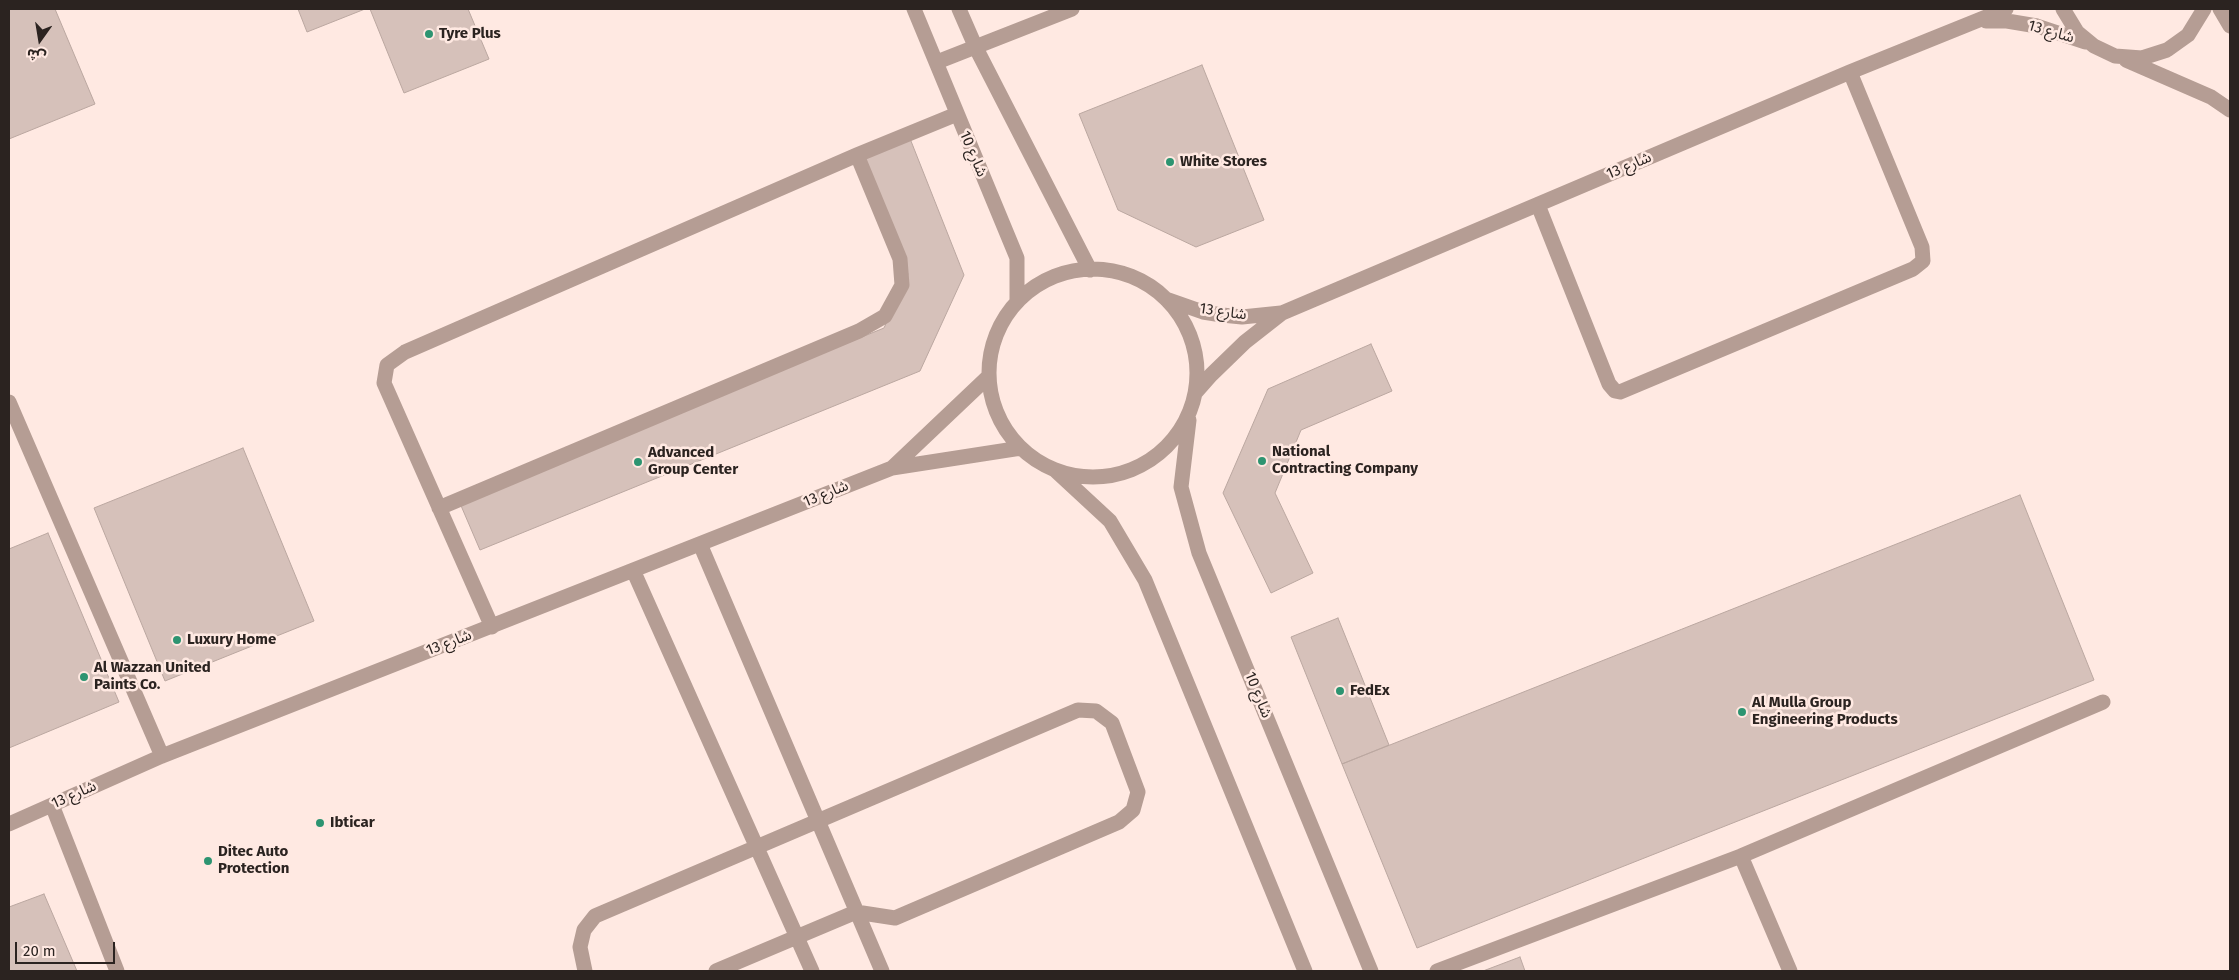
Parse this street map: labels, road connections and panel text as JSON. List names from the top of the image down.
{
  "streets": {
    "street": ["شارع 13", "شارع 10"]
  },
  "places": [
    "Tyre Plus",
    "White Stores",
    "National Contracting Company",
    "Advanced Group Center",
    "Luxury Home",
    "Al Wazzan United Paints Co.",
    "FedEx",
    "Al Mulla Group Engineering Products",
    "Ibticar",
    "Ditec Auto Protection"
  ],
  "scale_bar": "20 m",
  "north": "bottom"
}
